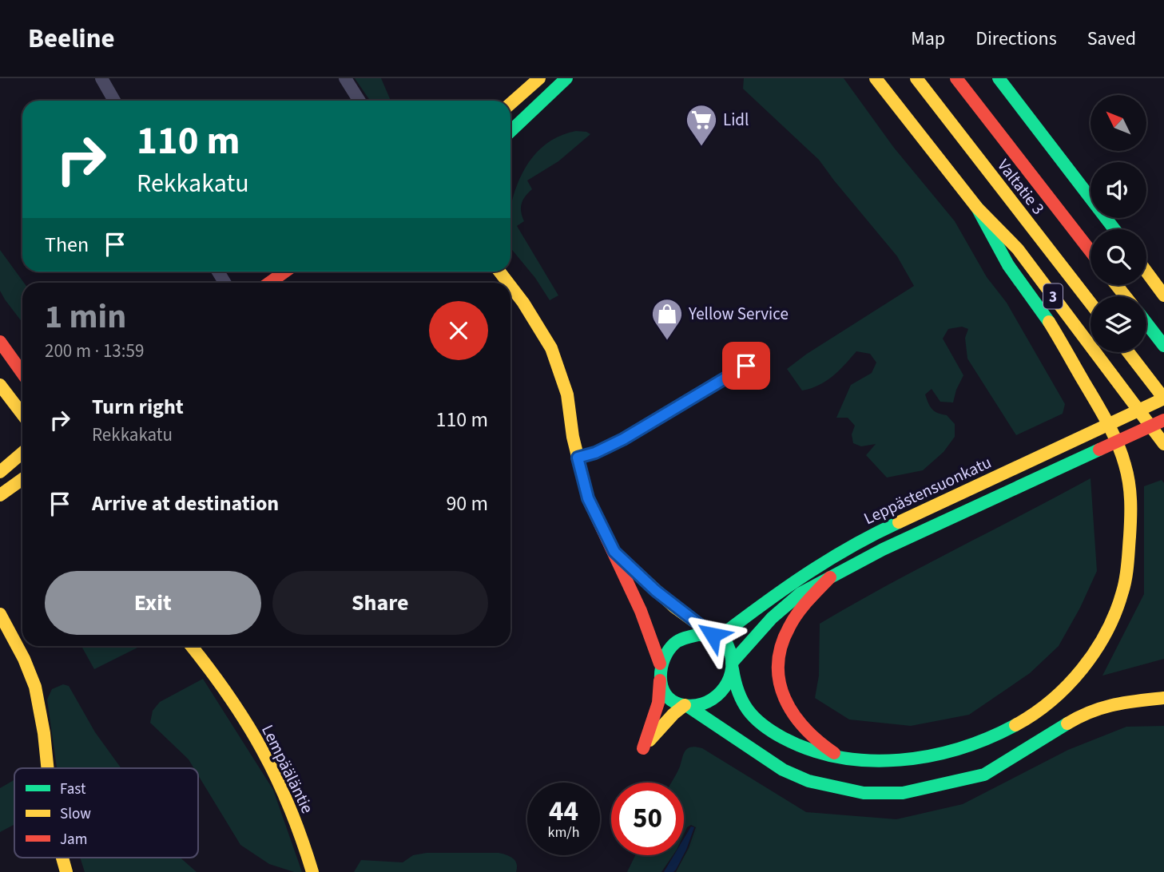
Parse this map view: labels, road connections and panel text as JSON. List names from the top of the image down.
{
  "streets": {
    "main road": [
      "Valtatie 3",
      "3",
      "Leppästensuonkatu",
      "Lempääläntie"
    ]
  },
  "places": {
    "supermarket": ["Lidl"],
    "shop": ["Yellow Service"]
  },
  "legend": ["Fast", "Slow", "Jam"],
  "north": "top left",
  "page": {
    "header": "Beeline",
    "nav": ["Map", "Directions", "Saved"],
    "turn": ["110 m", "Rekkakatu"],
    "then": "Then",
    "heading": ["1 min", "200 m · 13:59"],
    "list": [
      {
        "name": "Turn right",
        "note": "Rekkakatu",
        "value": "110 m"
      },
      {
        "name": "Arrive at destination",
        "value": "90 m"
      }
    ],
    "buttons": ["Exit", "Share"],
    "speed": "44 km/h",
    "limit": "50"
  }
}
